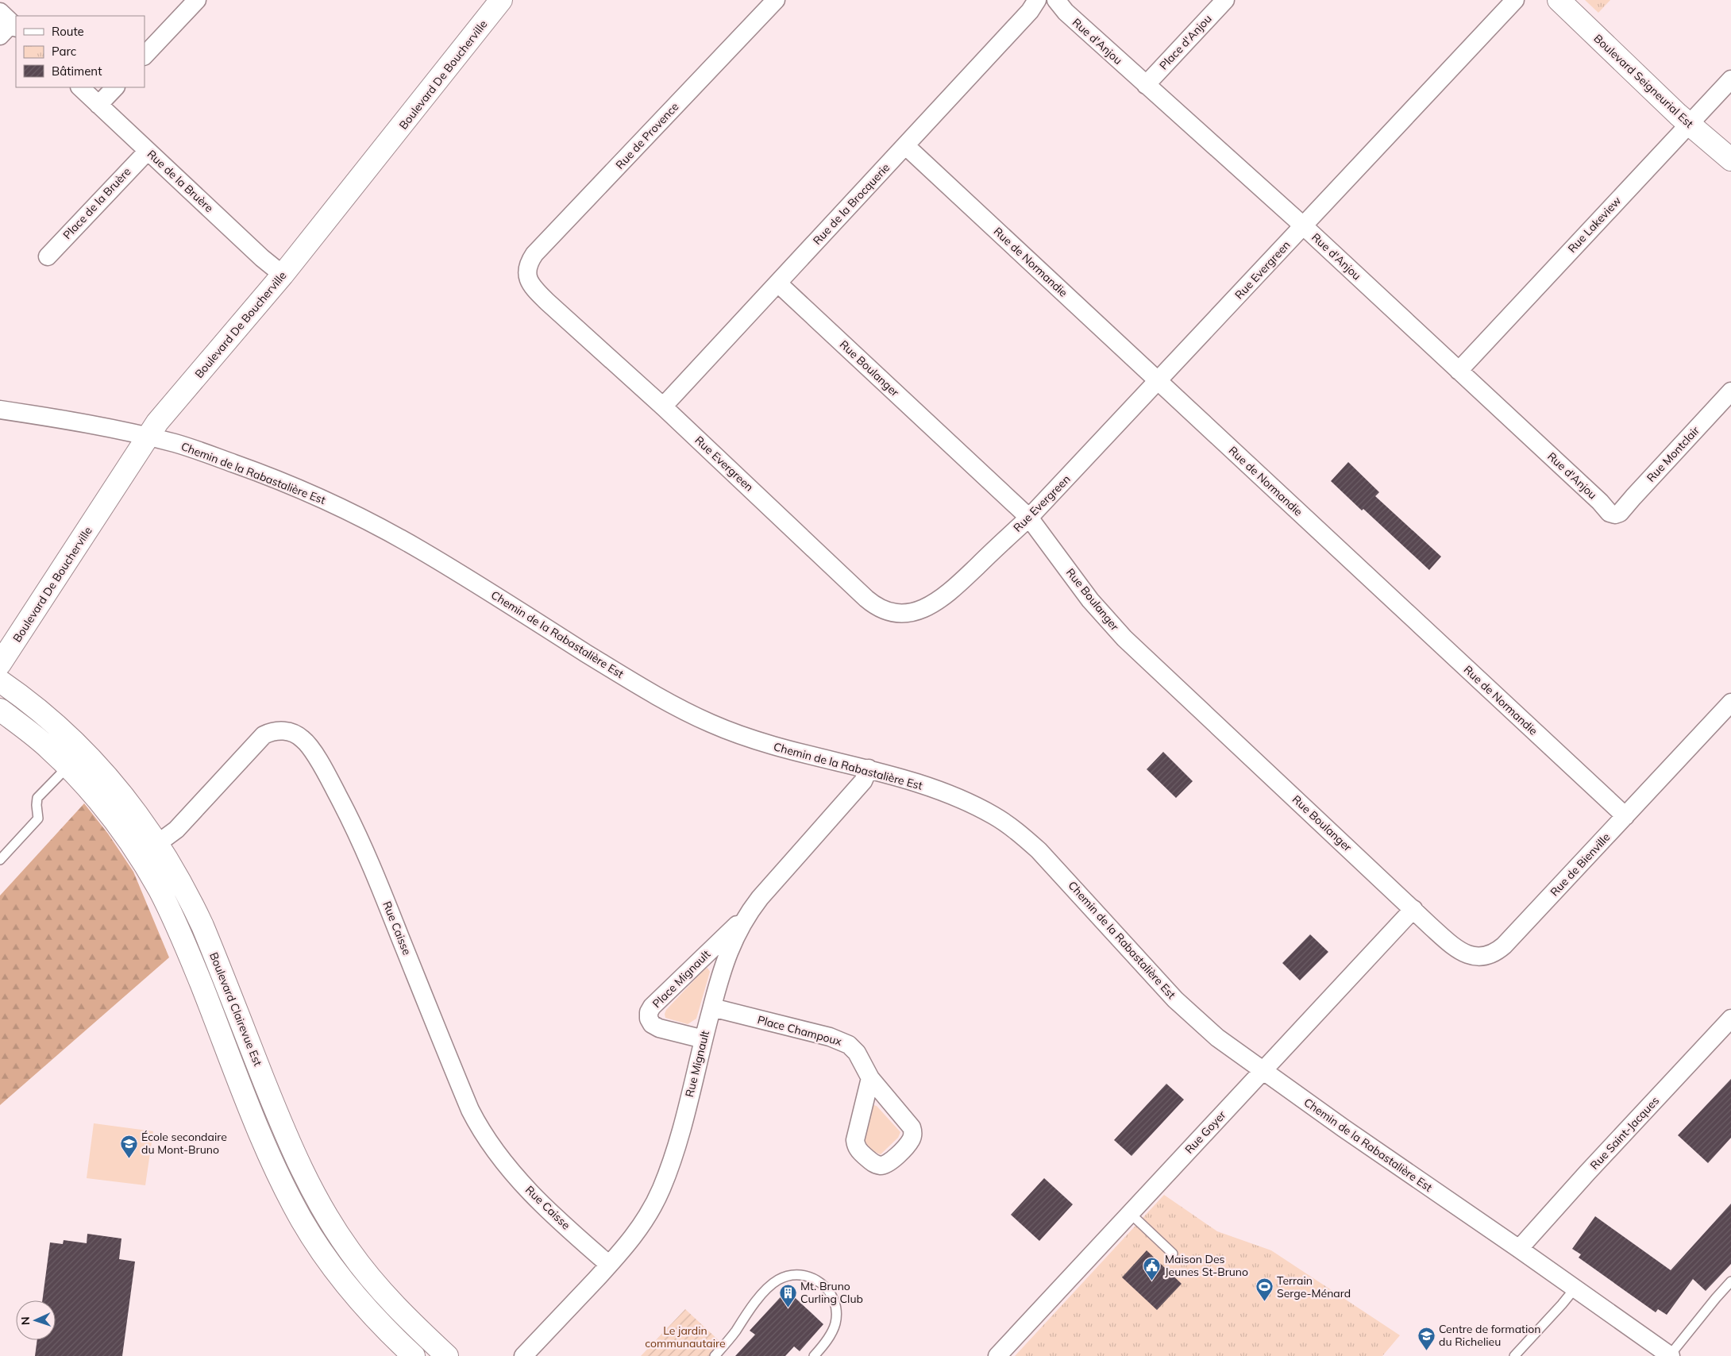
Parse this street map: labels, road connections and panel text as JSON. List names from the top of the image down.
{
  "streets": {
    "street": [
      "Rue d'Anjou",
      "Place d'Anjou",
      "Boulevard De Boucherville",
      "Boulevard Seigneurial Est",
      "Rue de Provence",
      "Rue de la Bruère",
      "Place de la Bruère",
      "Rue de la Brocquerie",
      "Rue Lakeview",
      "Rue de Normandie",
      "Rue Evergreen",
      "Rue Boulanger",
      "Rue Montclair",
      "Chemin de la Rabastalière Est",
      "Rue de Bienville",
      "Rue Caisse",
      "Place Mignault",
      "Boulevard Clairevue Est",
      "Place Champoux",
      "Rue Mignault",
      "Rue Goyer",
      "Rue Saint-Jacques"
    ]
  },
  "crossings": [
    ["Rue d'Anjou", "Place d'Anjou"],
    ["Rue d'Anjou", "Rue Lakeview"],
    ["Rue d'Anjou", "Rue Evergreen"],
    ["Rue d'Anjou", "Rue Montclair"],
    ["Boulevard De Boucherville", "Rue de la Bruère"],
    ["Boulevard De Boucherville", "Chemin de la Rabastalière Est"],
    ["Boulevard Seigneurial Est", "Rue Lakeview"],
    ["Rue de Provence", "Rue Evergreen"],
    ["Rue de la Bruère", "Place de la Bruère"],
    ["Rue de la Brocquerie", "Rue de Normandie"],
    ["Rue de la Brocquerie", "Rue Evergreen"],
    ["Rue de la Brocquerie", "Rue Boulanger"],
    ["Rue de Normandie", "Rue Evergreen"],
    ["Rue de Normandie", "Rue de Bienville"],
    ["Rue Evergreen", "Rue Boulanger"],
    ["Rue Boulanger", "Rue de Bienville"],
    ["Rue Boulanger", "Rue Goyer"],
    ["Chemin de la Rabastalière Est", "Rue Mignault"],
    ["Chemin de la Rabastalière Est", "Rue Goyer"],
    ["Chemin de la Rabastalière Est", "Rue Saint-Jacques"],
    ["Rue de Bienville", "Rue Goyer"],
    ["Rue Caisse", "Boulevard Clairevue Est"],
    ["Rue Caisse", "Rue Mignault"],
    ["Place Mignault", "Rue Mignault"],
    ["Place Champoux", "Rue Mignault"]
  ],
  "parks": ["Le jardin communautaire"],
  "places": {
    "school or university": ["École secondaire du Mont-Bruno", "Centre de formation du Richelieu"],
    "public building": ["Maison Des Jeunes St-Bruno"],
    "sports": ["Terrain Serge-Ménard"],
    "building": ["Mt. Bruno Curling Club"]
  },
  "legend": ["Route", "Parc", "Bâtiment"],
  "north": "left"
}
